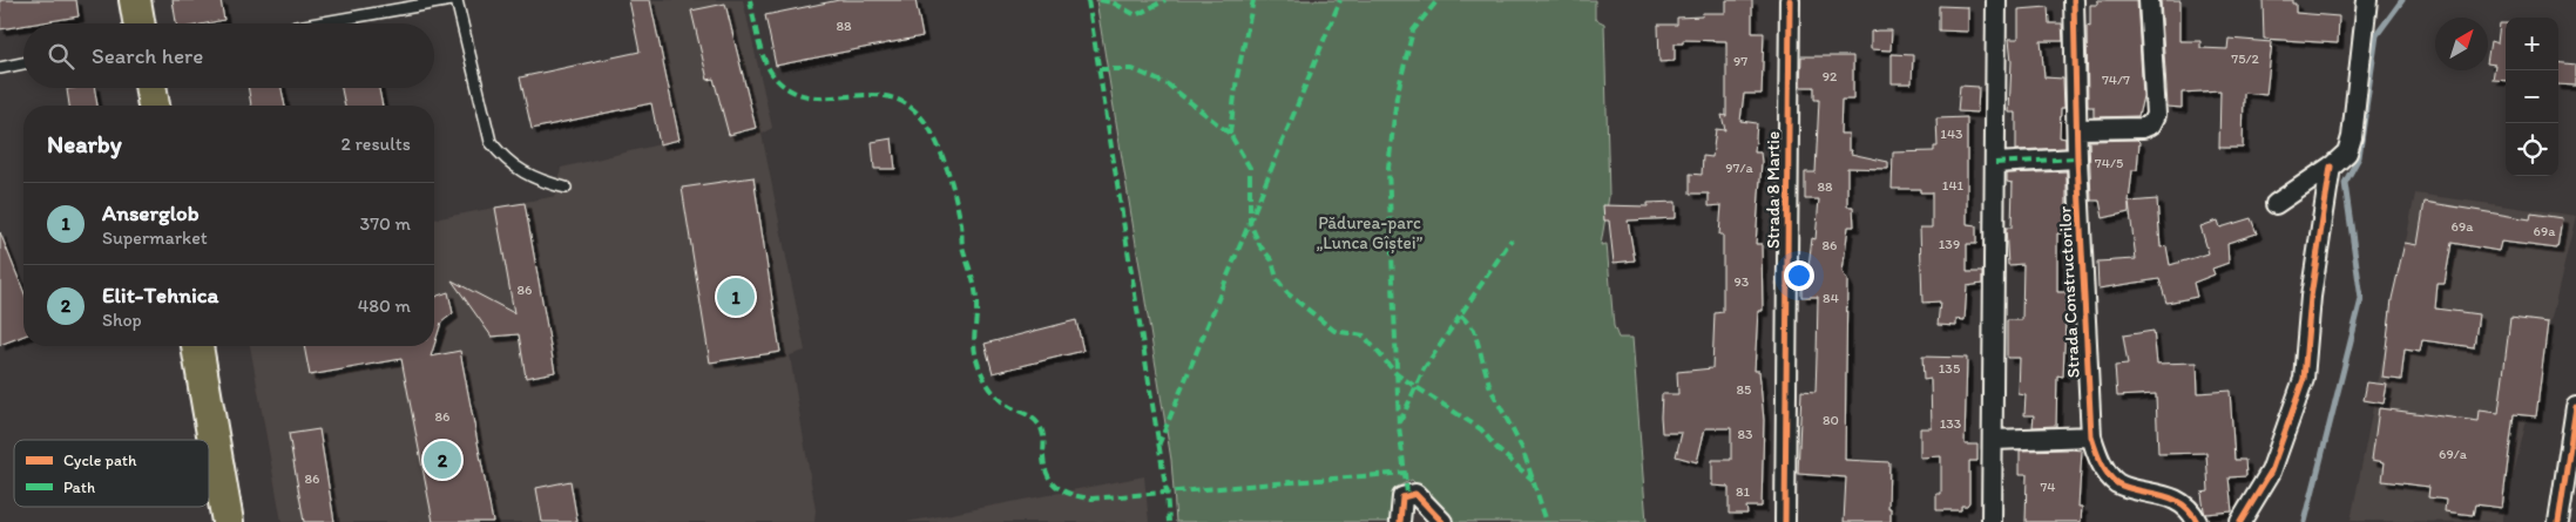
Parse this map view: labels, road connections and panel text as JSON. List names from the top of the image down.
{
  "streets": {
    "street": ["Strada 8 Martie", "Strada Constructorilor"]
  },
  "parks": ["Pădurea-parc „Lunca Gîștei”"],
  "house_numbers": [
    "88",
    "75/2",
    "97",
    "92",
    "74/7",
    "143",
    "74/5",
    "97/a",
    "141",
    "88",
    "69a",
    "69a",
    "139",
    "86",
    "93",
    "86",
    "84",
    "135",
    "85",
    "86",
    "80",
    "133",
    "83",
    "69/a",
    "86",
    "74",
    "81"
  ],
  "legend": ["Cycle path", "Path"],
  "north": "top right",
  "page": {
    "map_buttons": ["+", "−"],
    "search": "Search here",
    "heading": ["Nearby", "2 results"],
    "list": [
      {
        "mark": "1",
        "name": "Anserglob",
        "note": "Supermarket",
        "value": "370 m"
      },
      {
        "mark": "2",
        "name": "Elit-Tehnica",
        "note": "Shop",
        "value": "480 m"
      }
    ],
    "pins": ["1", "2"]
  }
}
